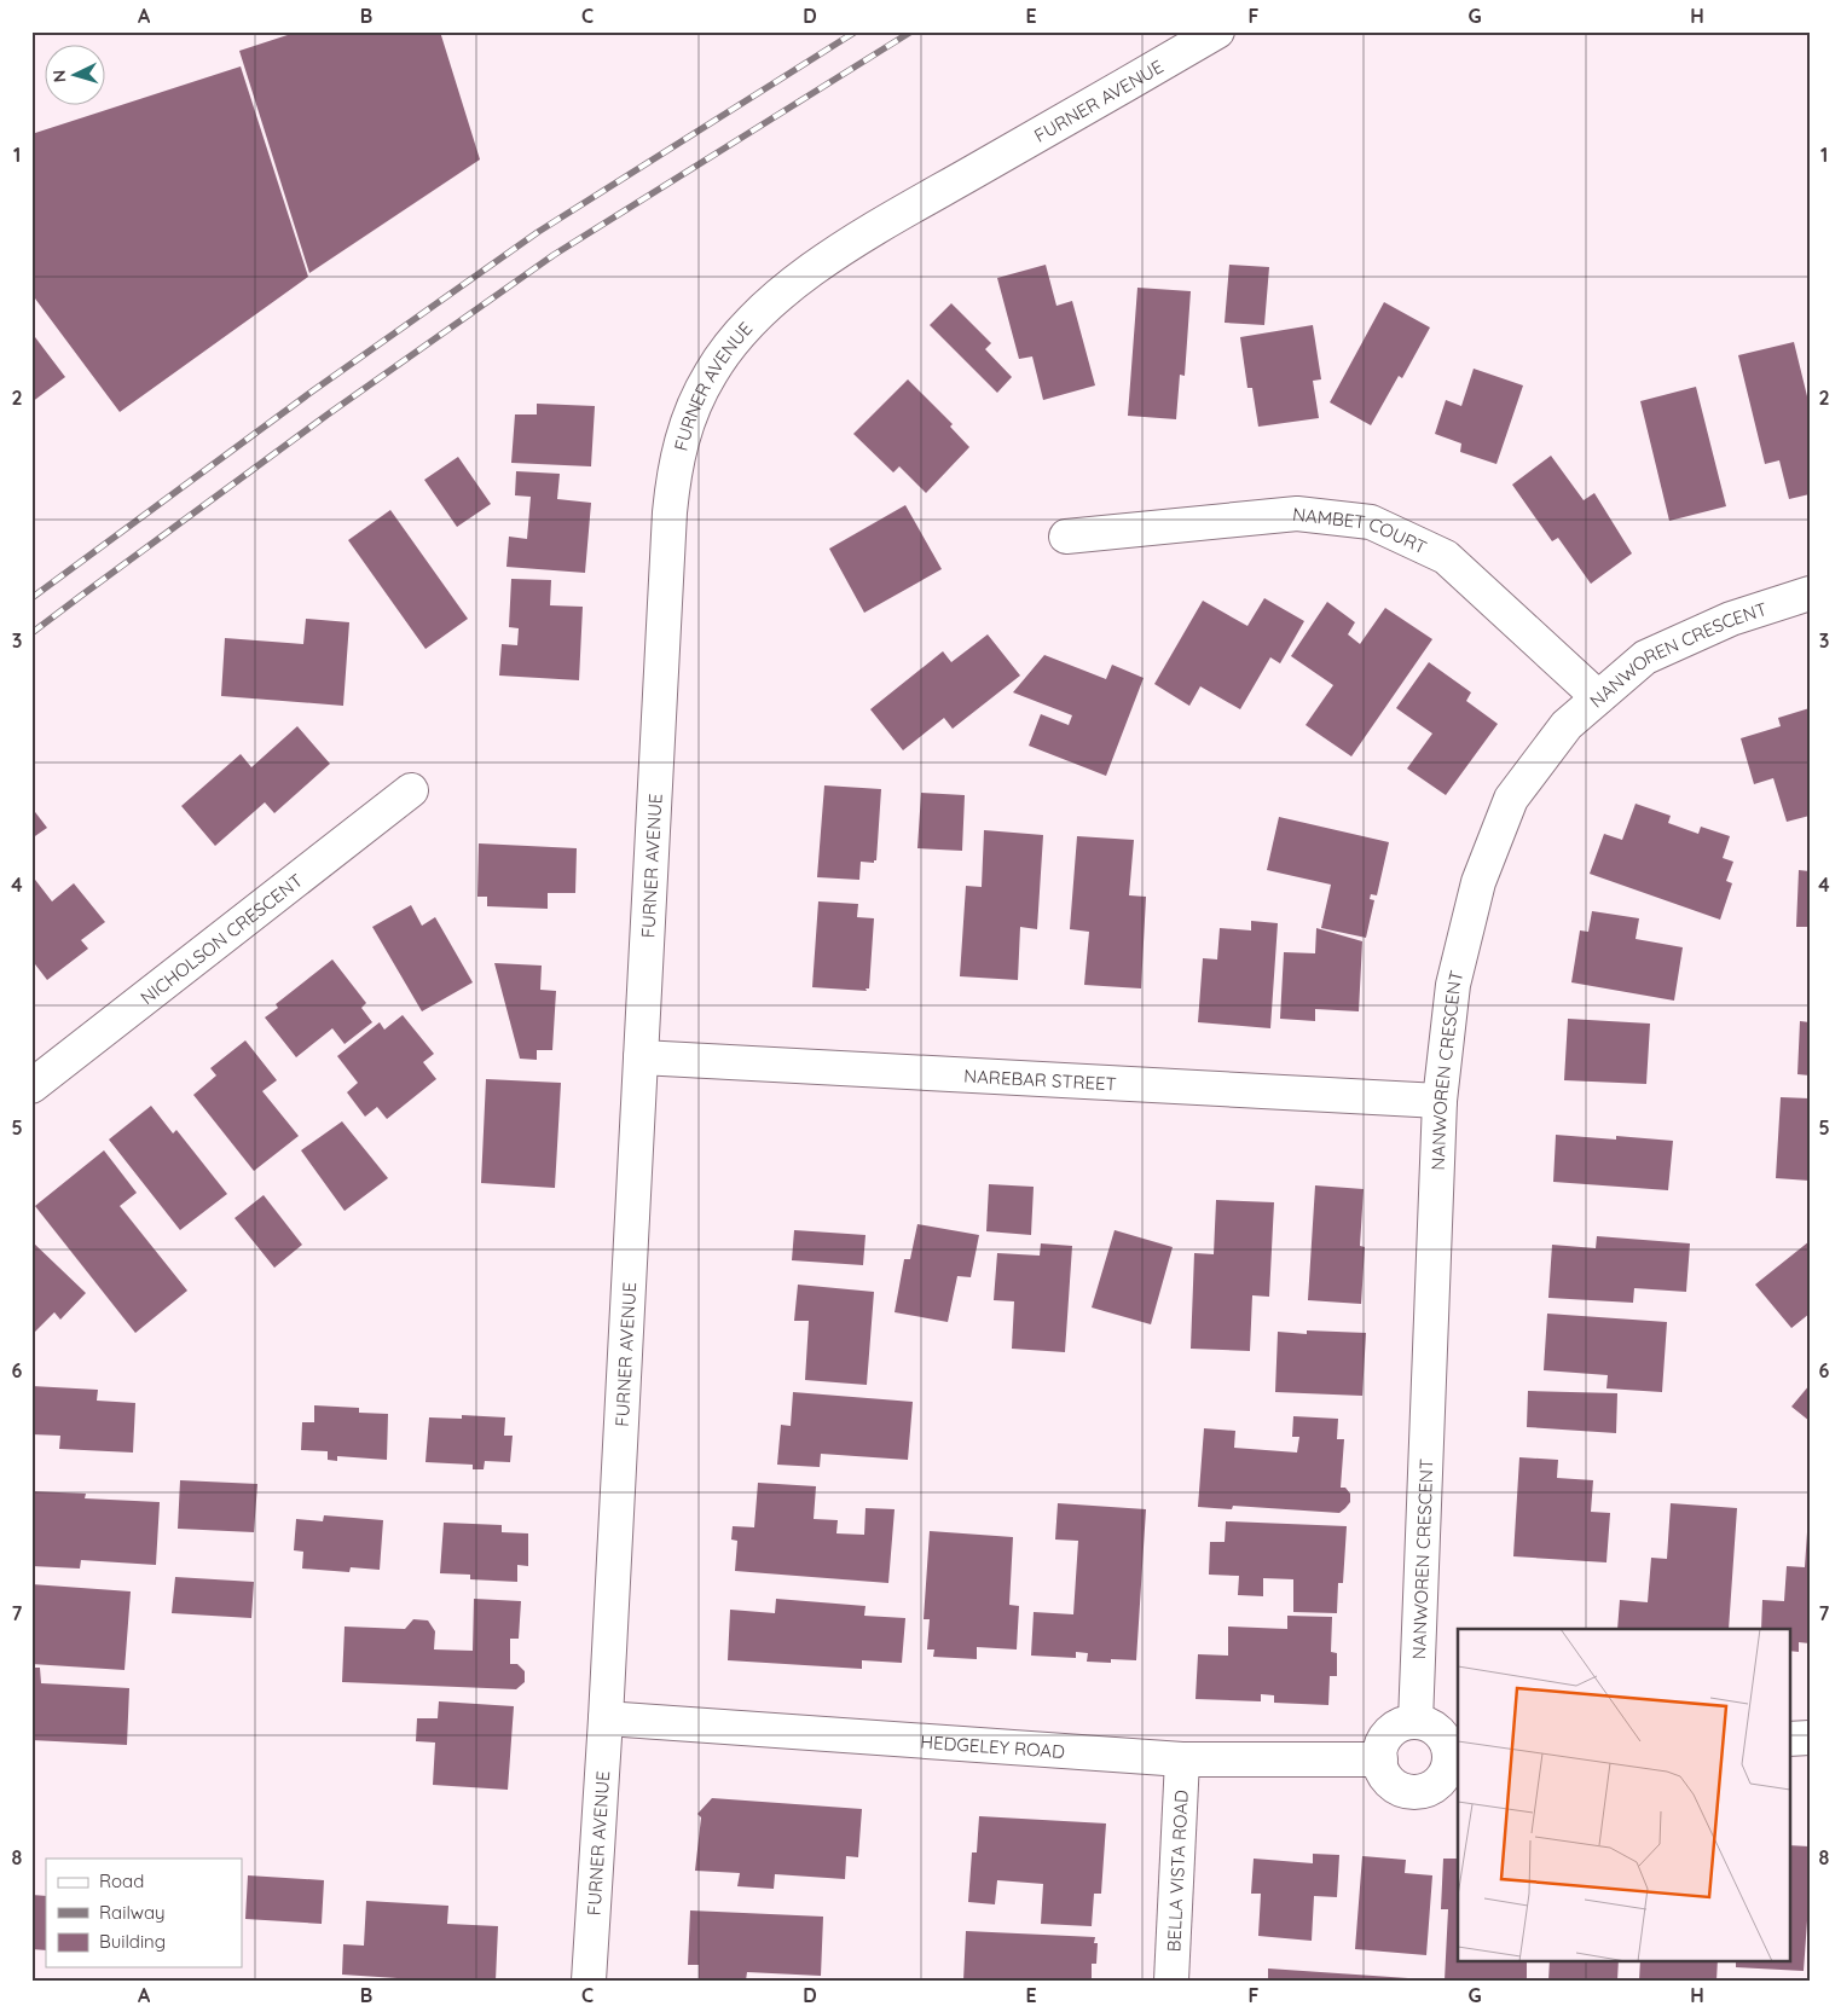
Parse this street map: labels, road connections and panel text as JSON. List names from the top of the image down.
{
  "streets": {
    "street": [
      "FURNER AVENUE",
      "NAMBET COURT",
      "NANWOREN CRESCENT",
      "NICHOLSON CRESCENT",
      "NAREBAR STREET",
      "HEDGELEY ROAD",
      "BELLA VISTA ROAD"
    ]
  },
  "crossings": [
    ["FURNER AVENUE", "NAREBAR STREET"],
    ["FURNER AVENUE", "HEDGELEY ROAD"],
    ["NAMBET COURT", "NANWOREN CRESCENT"],
    ["NANWOREN CRESCENT", "NAREBAR STREET"],
    ["NANWOREN CRESCENT", "HEDGELEY ROAD"],
    ["HEDGELEY ROAD", "BELLA VISTA ROAD"]
  ],
  "legend": ["Road", "Railway", "Building"],
  "north": "left",
  "grid": {
    "columns": [
      "A",
      "B",
      "C",
      "D",
      "E",
      "F",
      "G",
      "H"
    ],
    "rows": [
      "1",
      "2",
      "3",
      "4",
      "5",
      "6",
      "7",
      "8"
    ]
  }
}
